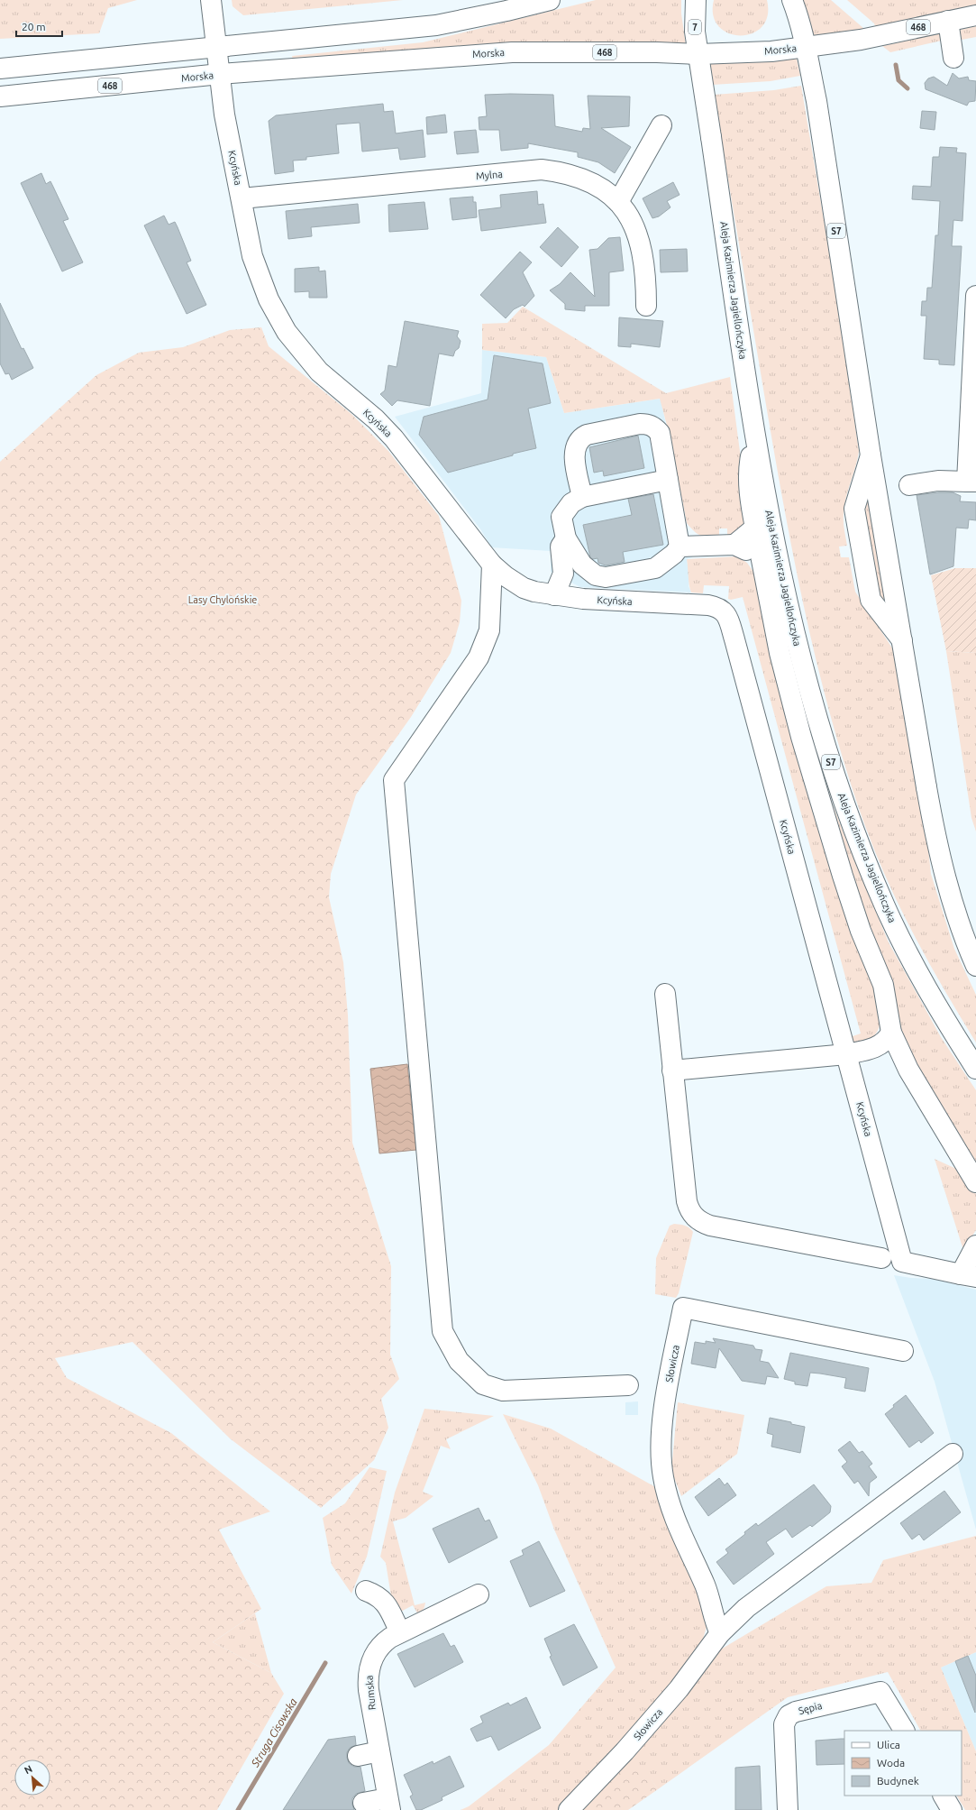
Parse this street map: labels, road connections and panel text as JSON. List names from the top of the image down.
{
  "streets": {
    "main road": [
      "7",
      "468",
      "Morska",
      "Kcyńska",
      "Mylna",
      "S7",
      "Aleja Kazimierza Jagiellończyka",
      "Słowicza",
      "Rumska",
      "Sępia"
    ]
  },
  "crossings": [
    ["7", "Morska"],
    ["7", "Aleja Kazimierza Jagiellończyka"],
    ["Morska", "Kcyńska"],
    ["Morska", "S7"],
    ["Morska", "Aleja Kazimierza Jagiellończyka"],
    ["Kcyńska", "Mylna"]
  ],
  "water": ["Struga Cisowska"],
  "parks": ["Lasy Chylońskie"],
  "legend": ["Ulica", "Woda", "Budynek"],
  "scale_bar": "20 m",
  "north": "top left"
}
